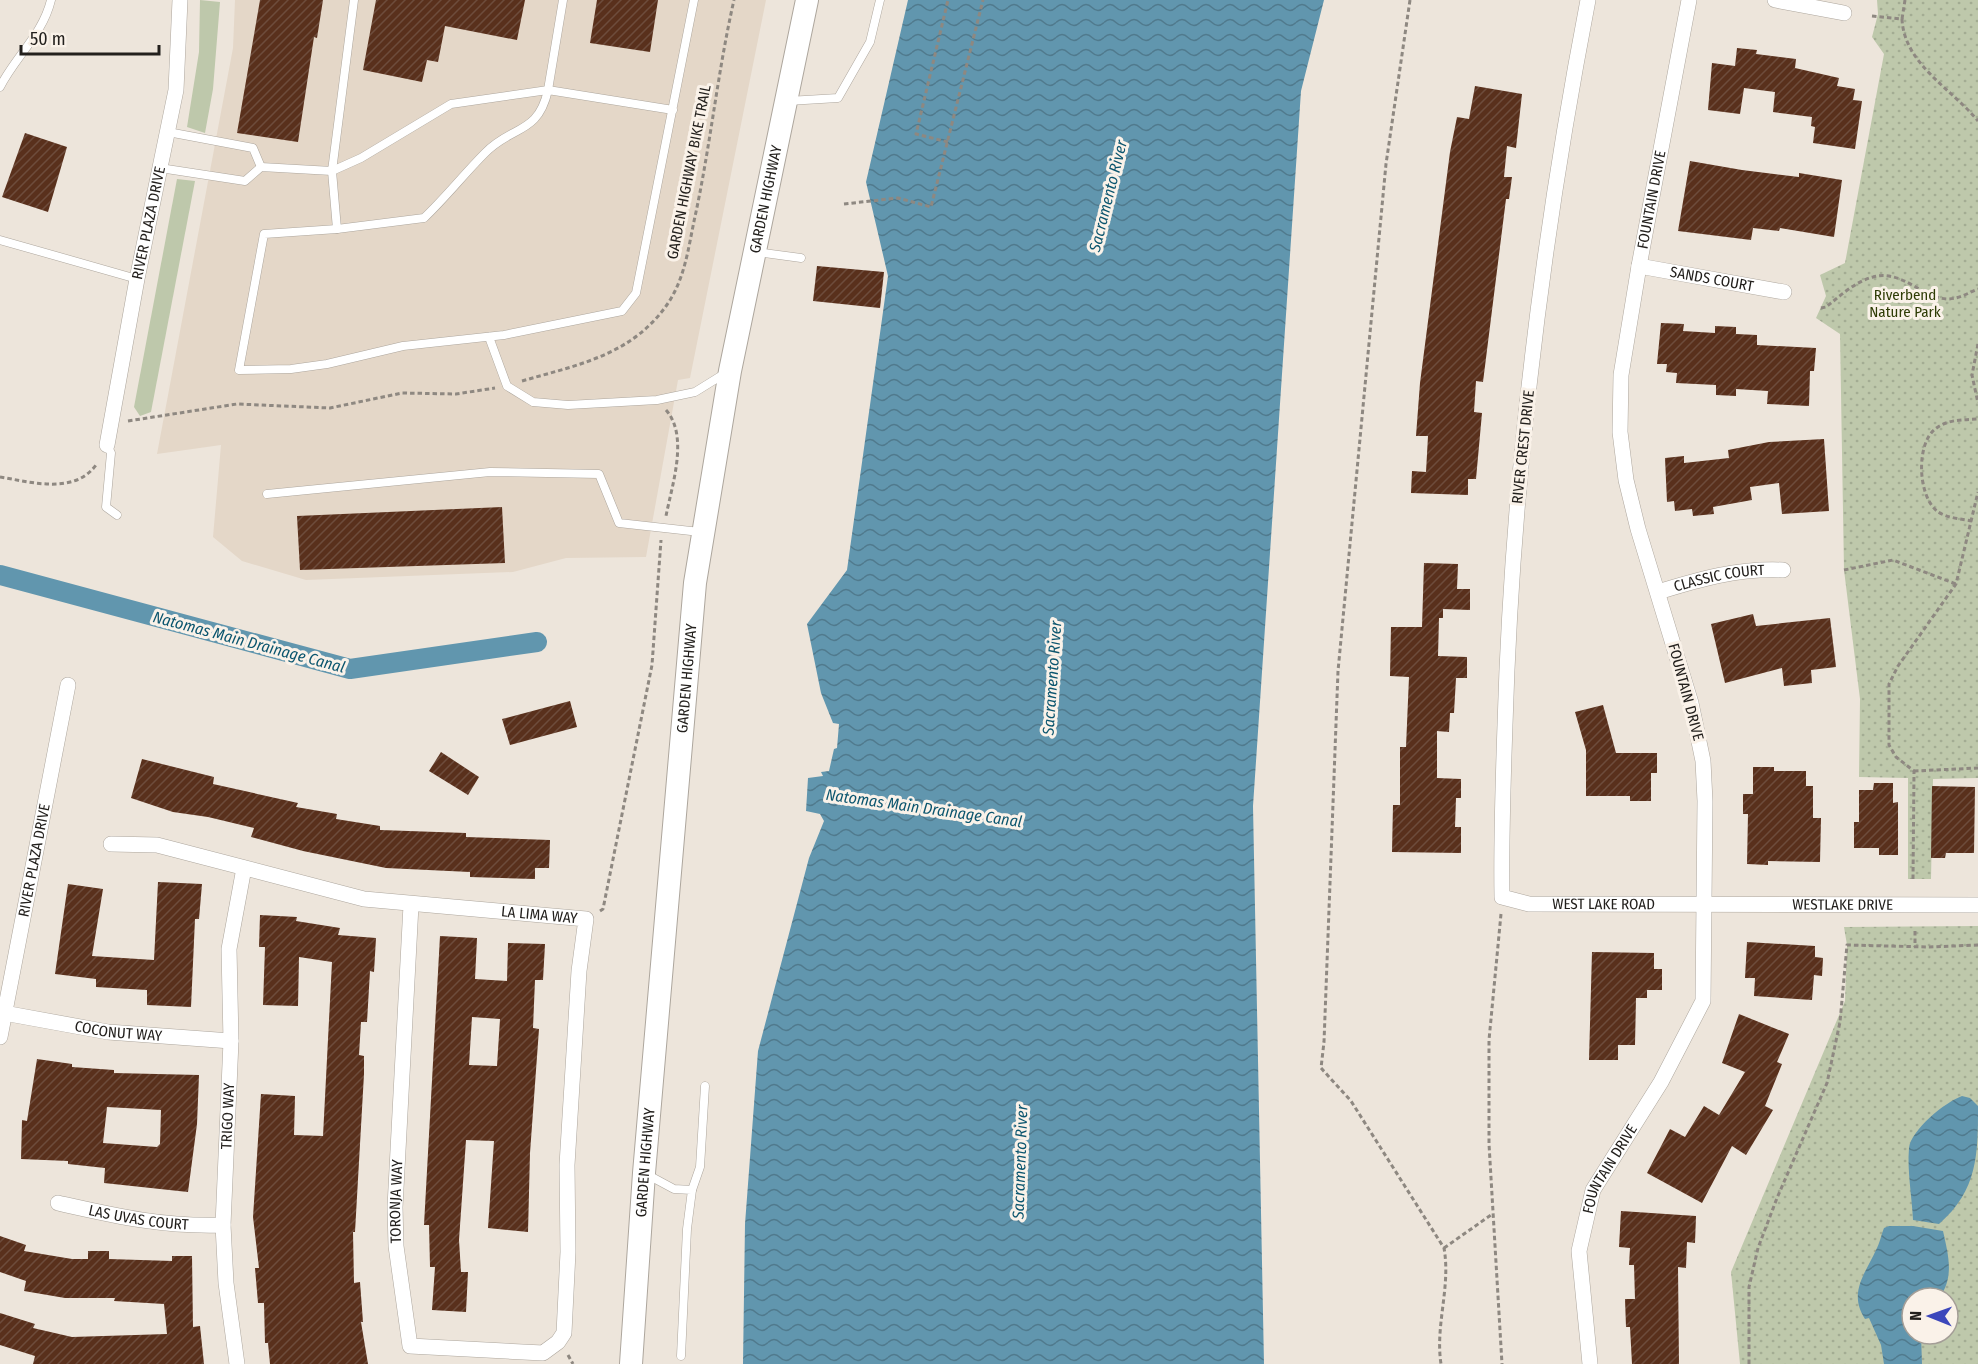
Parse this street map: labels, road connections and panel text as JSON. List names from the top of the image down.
{
  "streets": {
    "main road": ["GARDEN HIGHWAY"],
    "street": [
      "FOUNTAIN DRIVE",
      "RIVER PLAZA DRIVE",
      "SANDS COURT",
      "RIVER CREST DRIVE",
      "CLASSIC COURT",
      "WEST LAKE ROAD",
      "WESTLAKE DRIVE",
      "LA LIMA WAY",
      "COCONUT WAY",
      "TRIGO WAY",
      "TORONJA WAY",
      "LAS UVAS COURT"
    ],
    "path": ["GARDEN HIGHWAY BIKE TRAIL"]
  },
  "crossings": [
    ["GARDEN HIGHWAY BIKE TRAIL", "RIVER PLAZA DRIVE"],
    ["FOUNTAIN DRIVE", "SANDS COURT"],
    ["FOUNTAIN DRIVE", "CLASSIC COURT"],
    ["FOUNTAIN DRIVE", "WEST LAKE ROAD"],
    ["FOUNTAIN DRIVE", "WESTLAKE DRIVE"],
    ["RIVER PLAZA DRIVE", "COCONUT WAY"],
    ["RIVER CREST DRIVE", "WEST LAKE ROAD"],
    ["WEST LAKE ROAD", "WESTLAKE DRIVE"],
    ["LA LIMA WAY", "TRIGO WAY"],
    ["LA LIMA WAY", "TORONJA WAY"],
    ["COCONUT WAY", "TRIGO WAY"],
    ["TRIGO WAY", "LAS UVAS COURT"]
  ],
  "water": ["Sacramento River", "Natomas Main Drainage Canal"],
  "parks": ["Riverbend Nature Park"],
  "scale_bar": "50 m",
  "north": "left"
}
